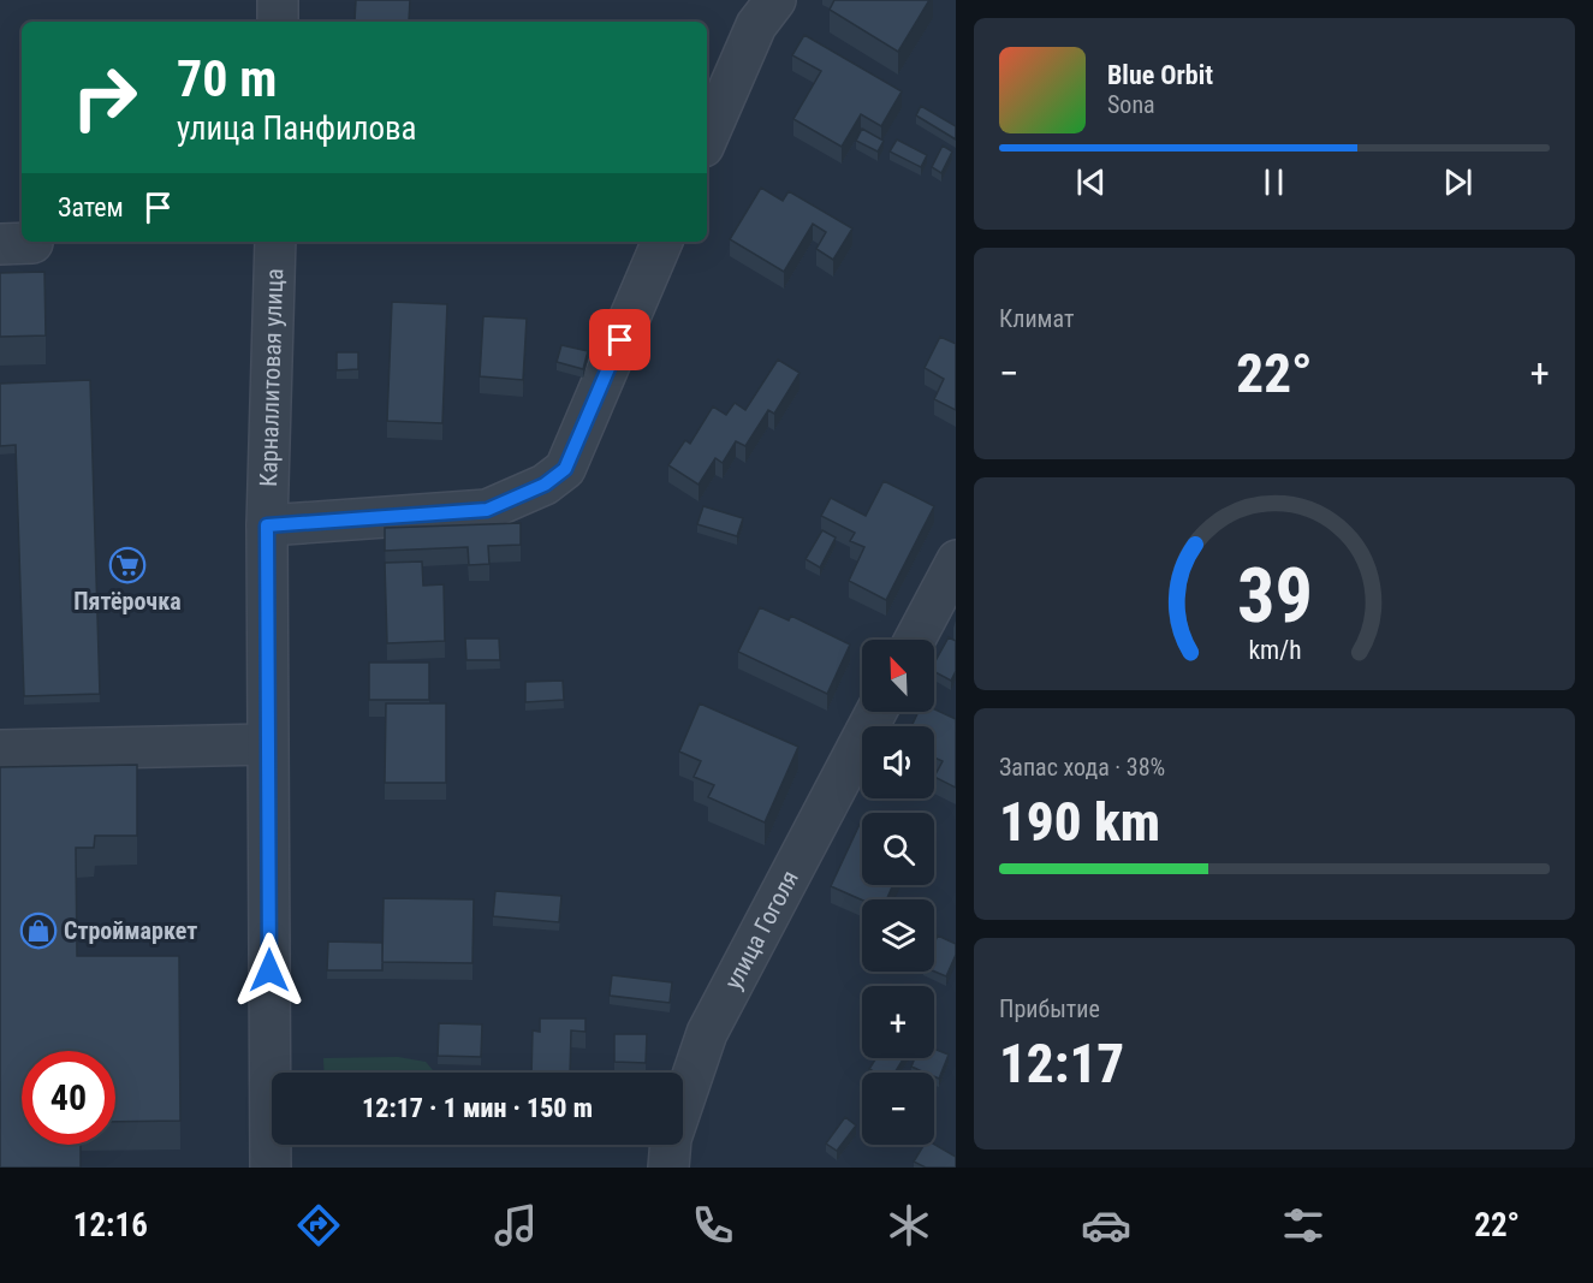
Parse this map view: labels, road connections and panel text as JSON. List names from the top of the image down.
{
  "streets": {
    "street": ["Карналлитовая улица", "улица Гоголя"]
  },
  "places": {
    "supermarket": ["Пятёрочка"],
    "shop": ["Строймаркет"]
  },
  "north": "top left",
  "page": {
    "turn": ["70 m", "улица Панфилова"],
    "song": ["Blue Orbit", "Sona"],
    "then": "Затем",
    "tile": [
      "Климат",
      ["Запас хода · 38%", "190 km"],
      ["Прибытие", "12:17"]
    ],
    "heat": ["−", "22°", "+"],
    "map_buttons": ["+", "−"],
    "limit": "40",
    "trip": "12:17 · 1 мин · 150 m",
    "tabs": ["12:16", "22°"],
    "gauge": ["39", "km/h"]
  }
}
